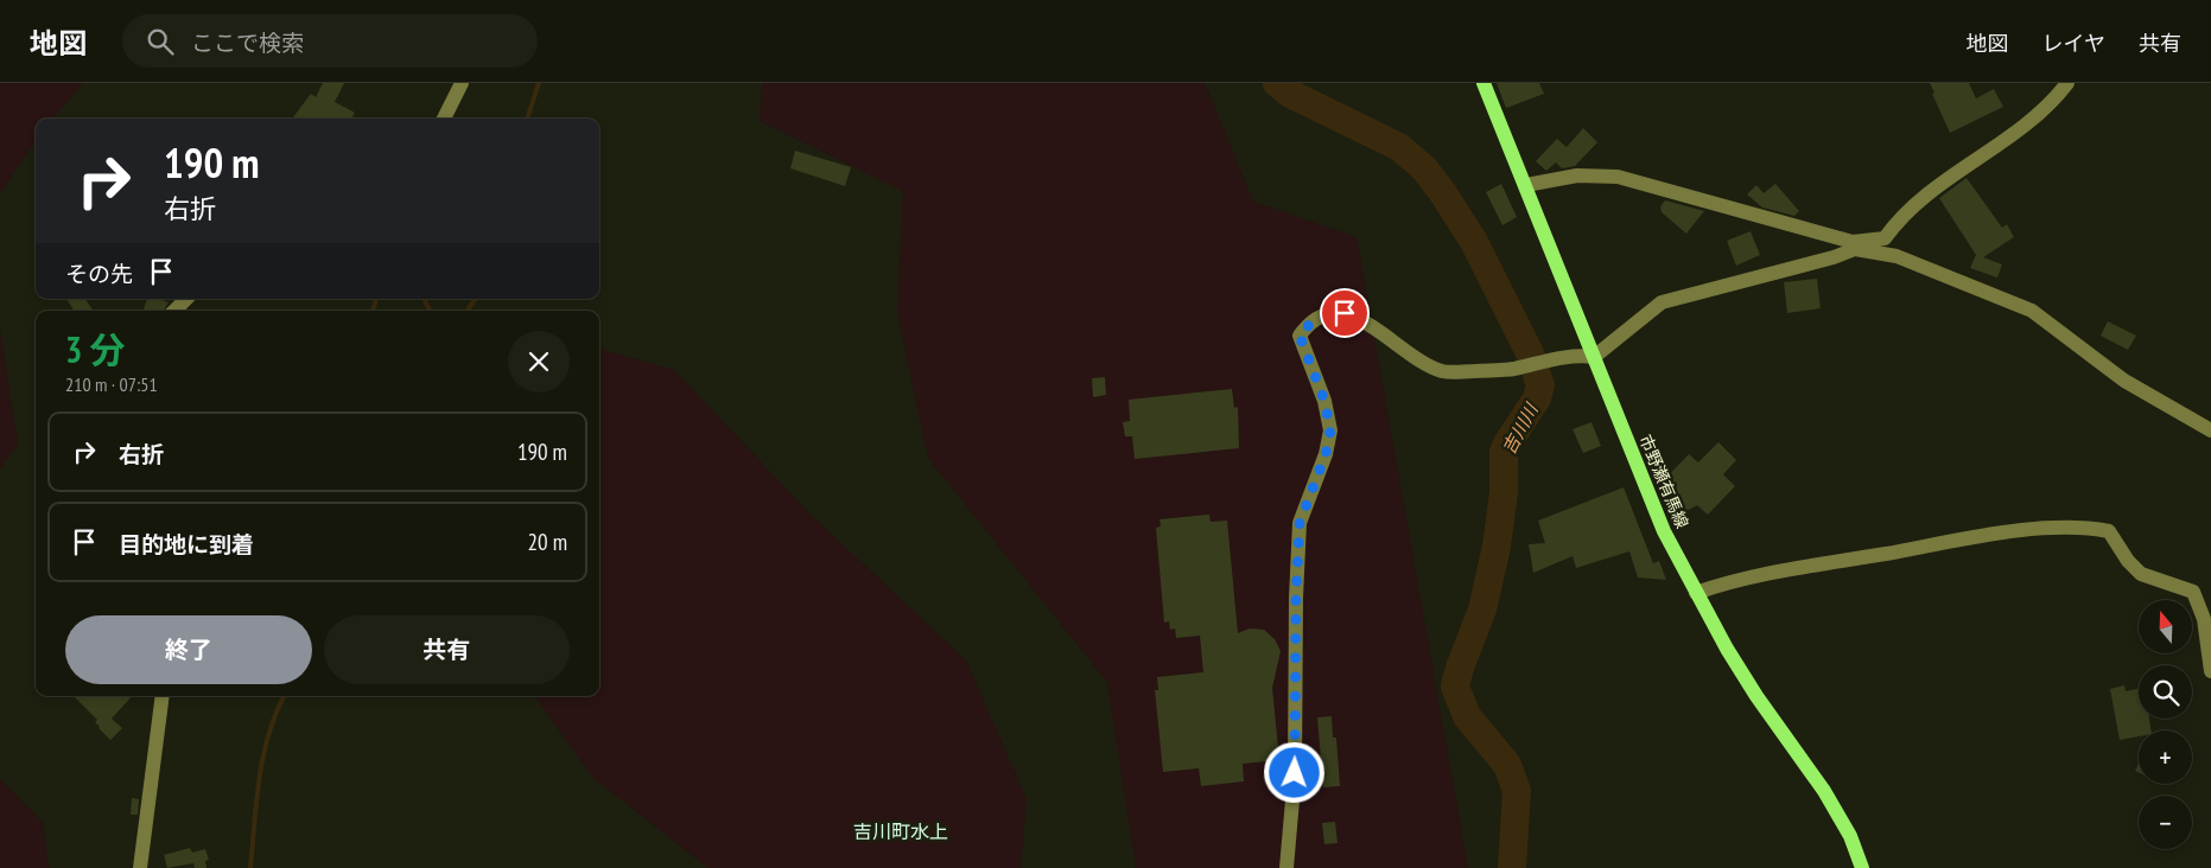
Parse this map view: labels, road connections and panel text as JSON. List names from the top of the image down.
{
  "streets": {
    "main road": ["市野瀬有馬線"]
  },
  "districts": ["吉川町水上"],
  "water": ["吉川川"],
  "north": "top",
  "page": {
    "header": "地図",
    "search": "ここで検索",
    "nav": ["地図", "レイヤ", "共有"],
    "turn": ["190 m", "右折"],
    "then": "その先",
    "heading": ["3 分", "210 m · 07:51"],
    "list": [
      {
        "name": "右折",
        "value": "190 m"
      },
      {
        "name": "目的地に到着",
        "value": "20 m"
      }
    ],
    "map_buttons": ["+", "−"],
    "buttons": ["終了", "共有"]
  }
}
